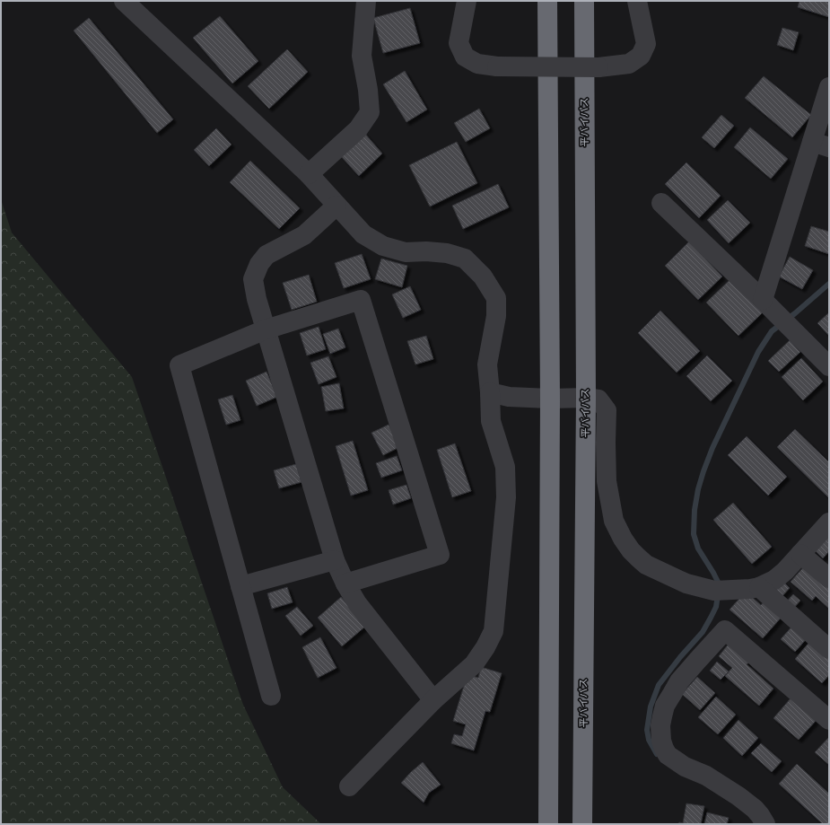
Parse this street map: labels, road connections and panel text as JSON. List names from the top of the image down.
{
  "streets": {
    "highway": ["平バイパス"]
  }
}
